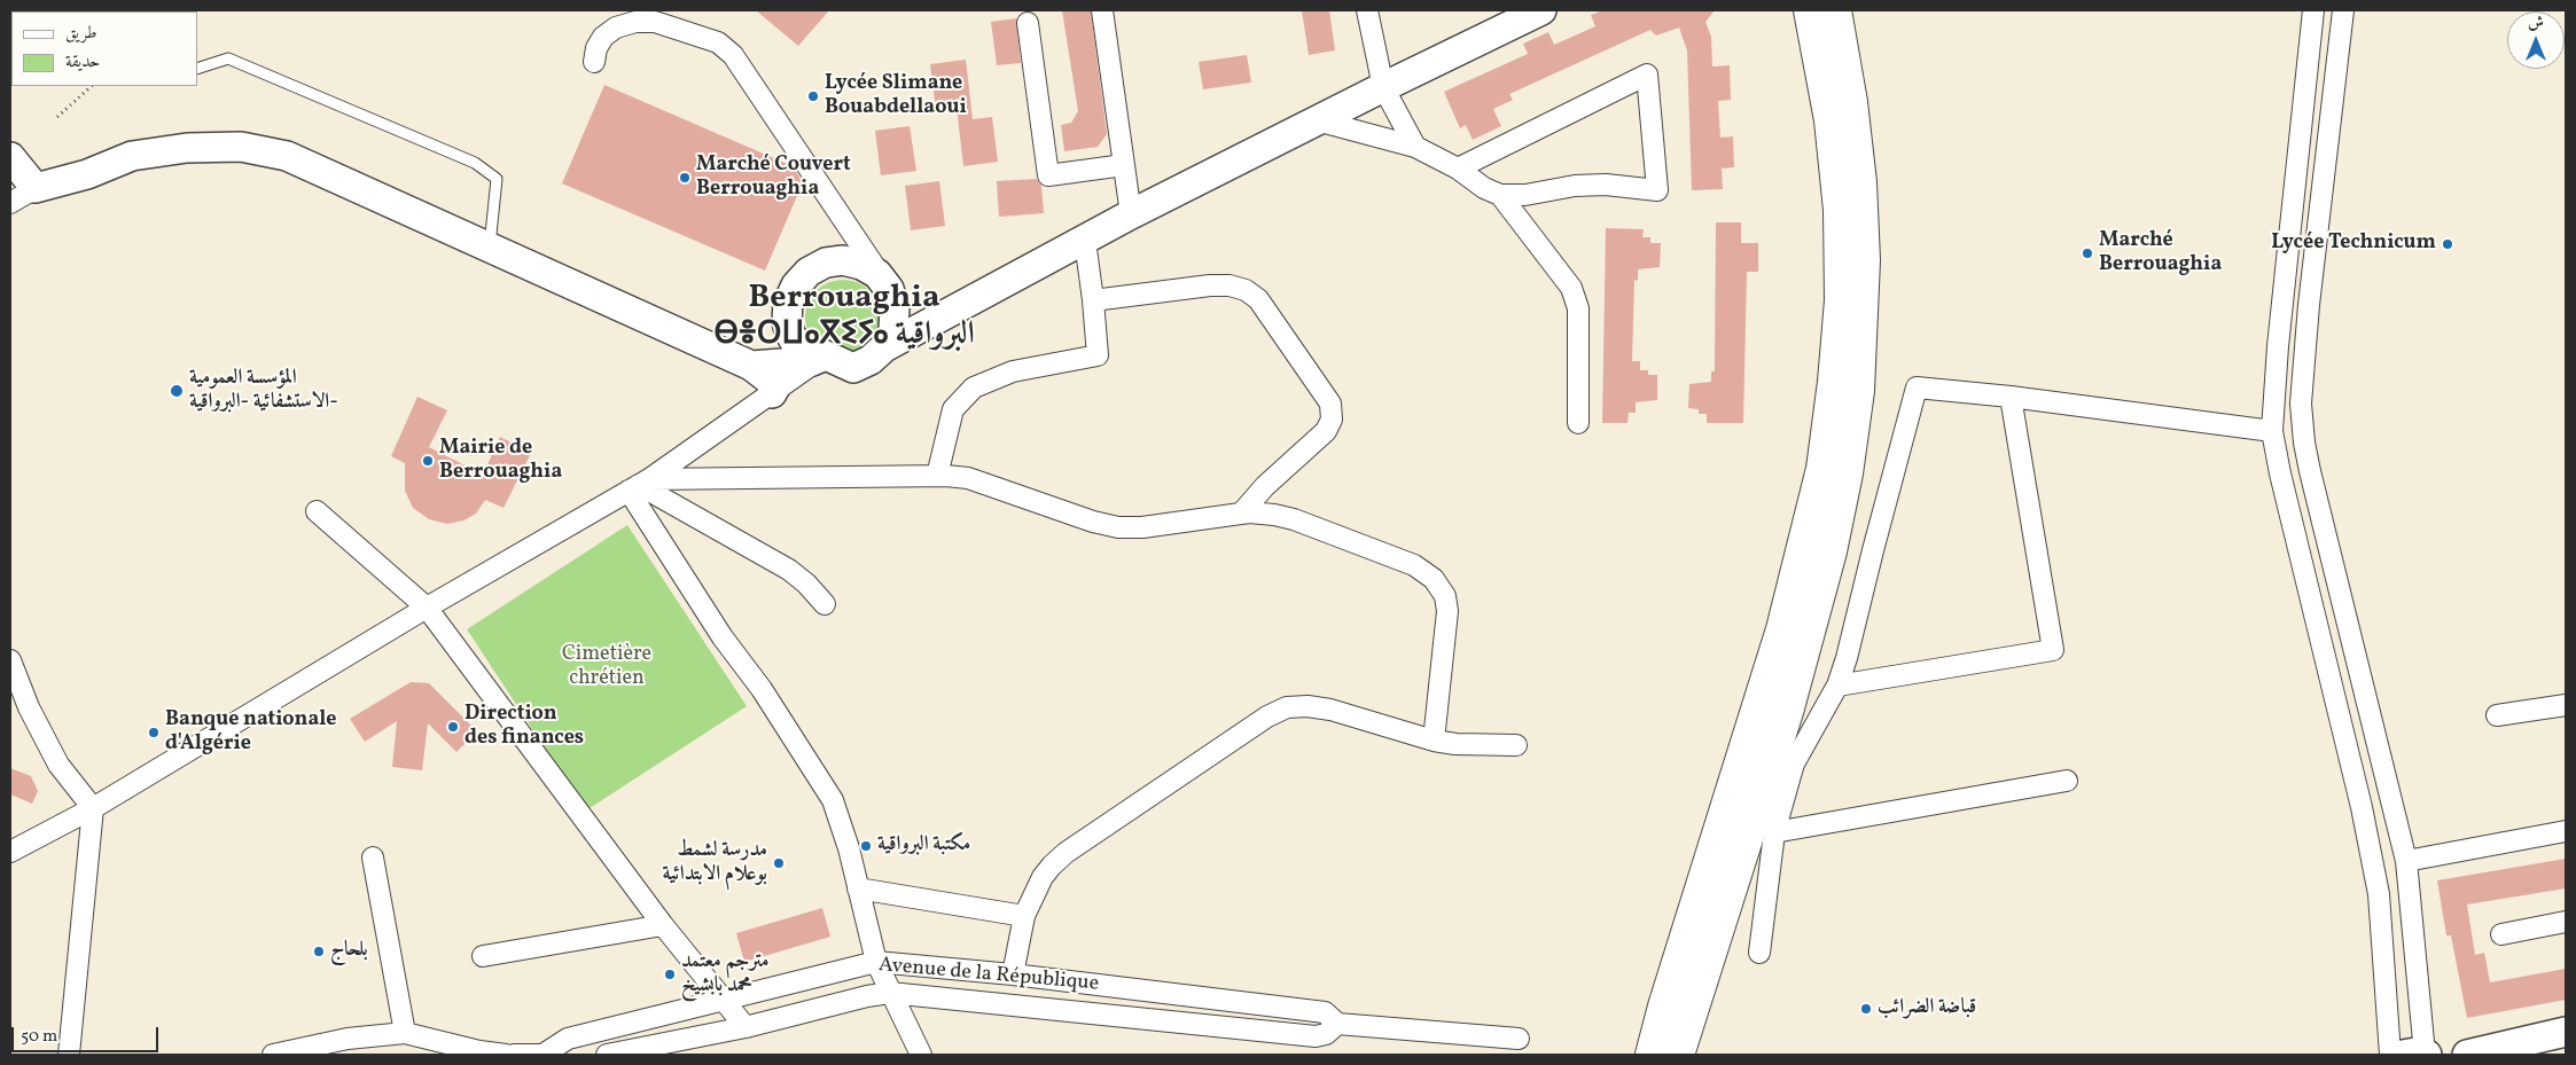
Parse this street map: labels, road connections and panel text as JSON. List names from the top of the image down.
{
  "streets": {
    "street": ["Avenue de la République"]
  },
  "districts": ["Berrouaghia ⴱⴻⵔⵡⴰⴳⵉⵢⴰ البرواقية"],
  "parks": ["Cimetière chrétien"],
  "places": [
    "Lycée Slimane Bouabdellaoui",
    "Marché Couvert Berrouaghia",
    "Lycée Technicum",
    "Marché Berrouaghia",
    "المؤسسة العمومية الاستشفائية -البرواقية-",
    "Mairie de Berrouaghia",
    "Direction des finances",
    "Banque nationale d'Algérie",
    "مكتبة البرواقية",
    "مدرسة لشمط بوعلام الابتدائية",
    "بلحاج",
    "مترجم معتمد محمد بابشيخ",
    "قباضة الضرائب"
  ],
  "legend": ["طريق", "حديقة"],
  "scale_bar": "50 m",
  "north": "top"
}
